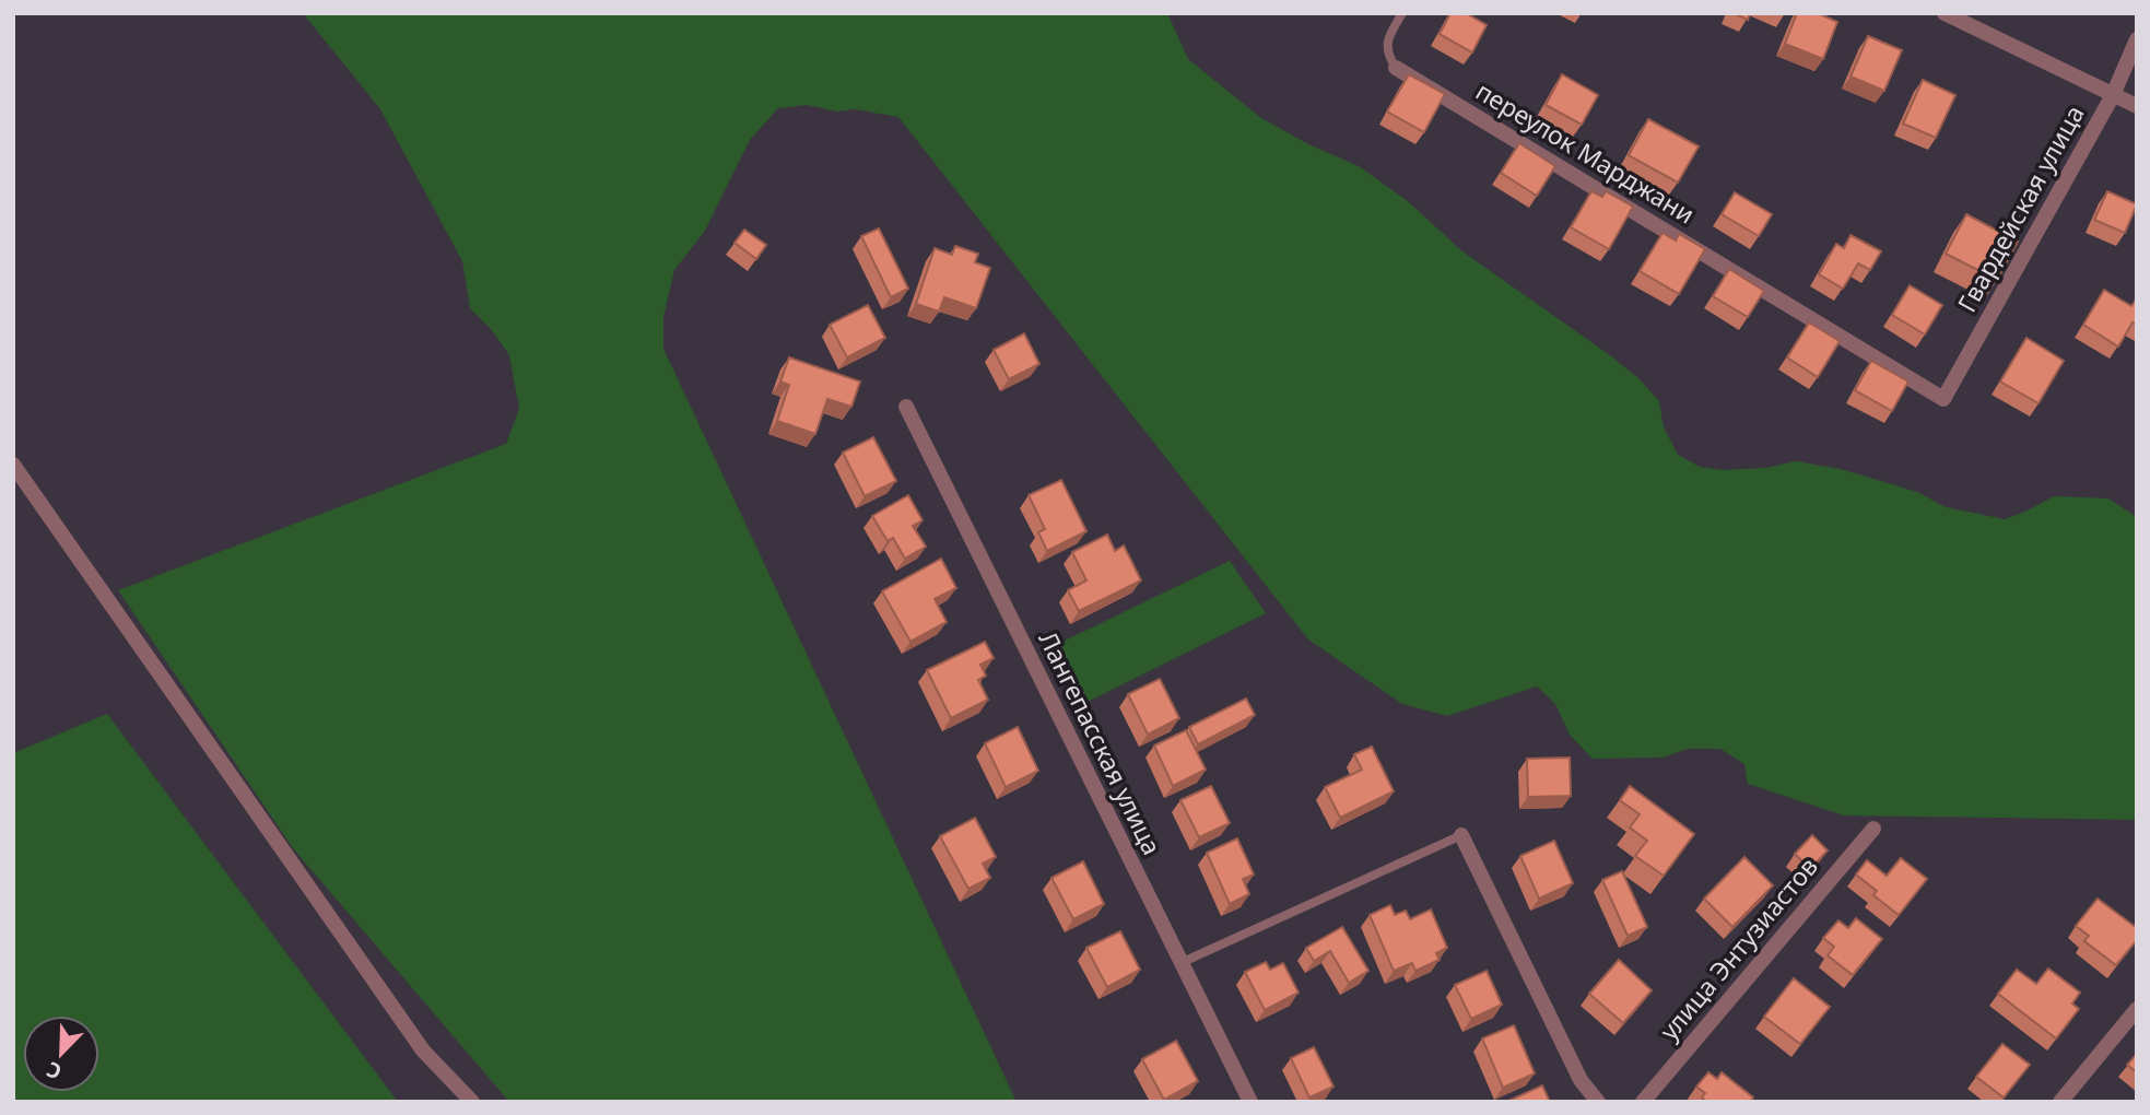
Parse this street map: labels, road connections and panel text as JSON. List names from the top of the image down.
{
  "streets": {
    "street": [
      "переулок Марджани",
      "Гвардейская улица",
      "Лангепасская улица",
      "улица Энтузиастов"
    ]
  },
  "crossings": [
    ["переулок Марджани", "Гвардейская улица"]
  ],
  "north": "bottom left"
}
